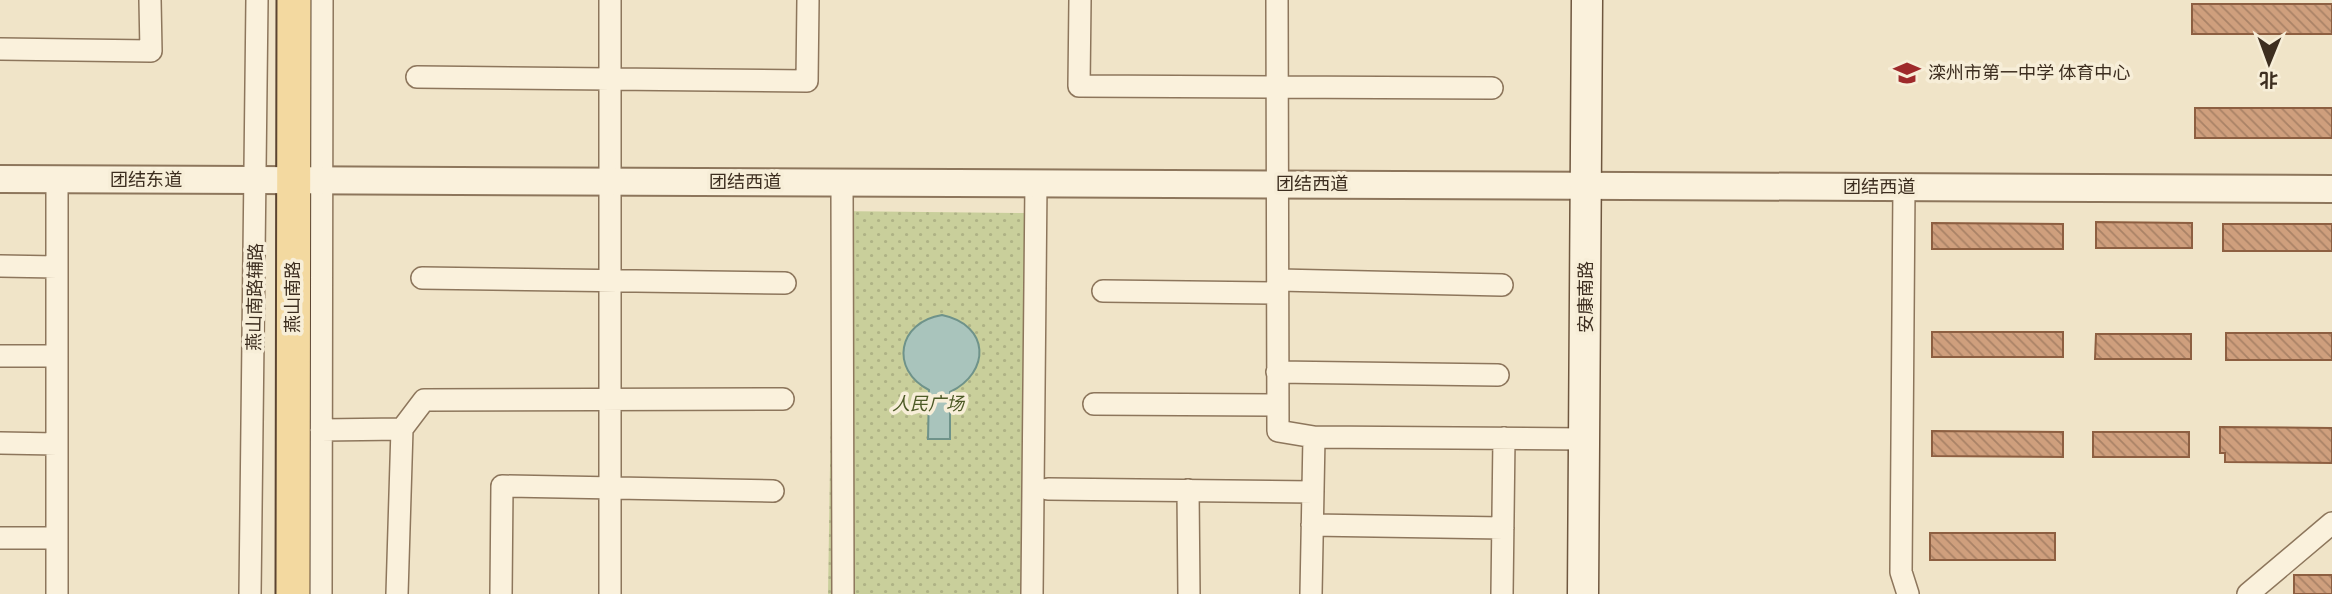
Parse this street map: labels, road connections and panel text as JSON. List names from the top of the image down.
{
  "streets": {
    "main road": ["燕山南路", "安康南路"],
    "street": ["团结东道", "团结西道", "燕山南路辅路"]
  },
  "crossings": [
    ["团结东道", "团结西道"],
    ["团结东道", "燕山南路辅路"],
    ["团结东道", "燕山南路"],
    ["团结西道", "燕山南路辅路"],
    ["团结西道", "燕山南路"],
    ["团结西道", "安康南路"],
    ["燕山南路辅路", "燕山南路"]
  ],
  "parks": ["人民广场"],
  "places": {
    "school or university": ["滦州市第一中学 体育中心"]
  },
  "north": "bottom"
}
